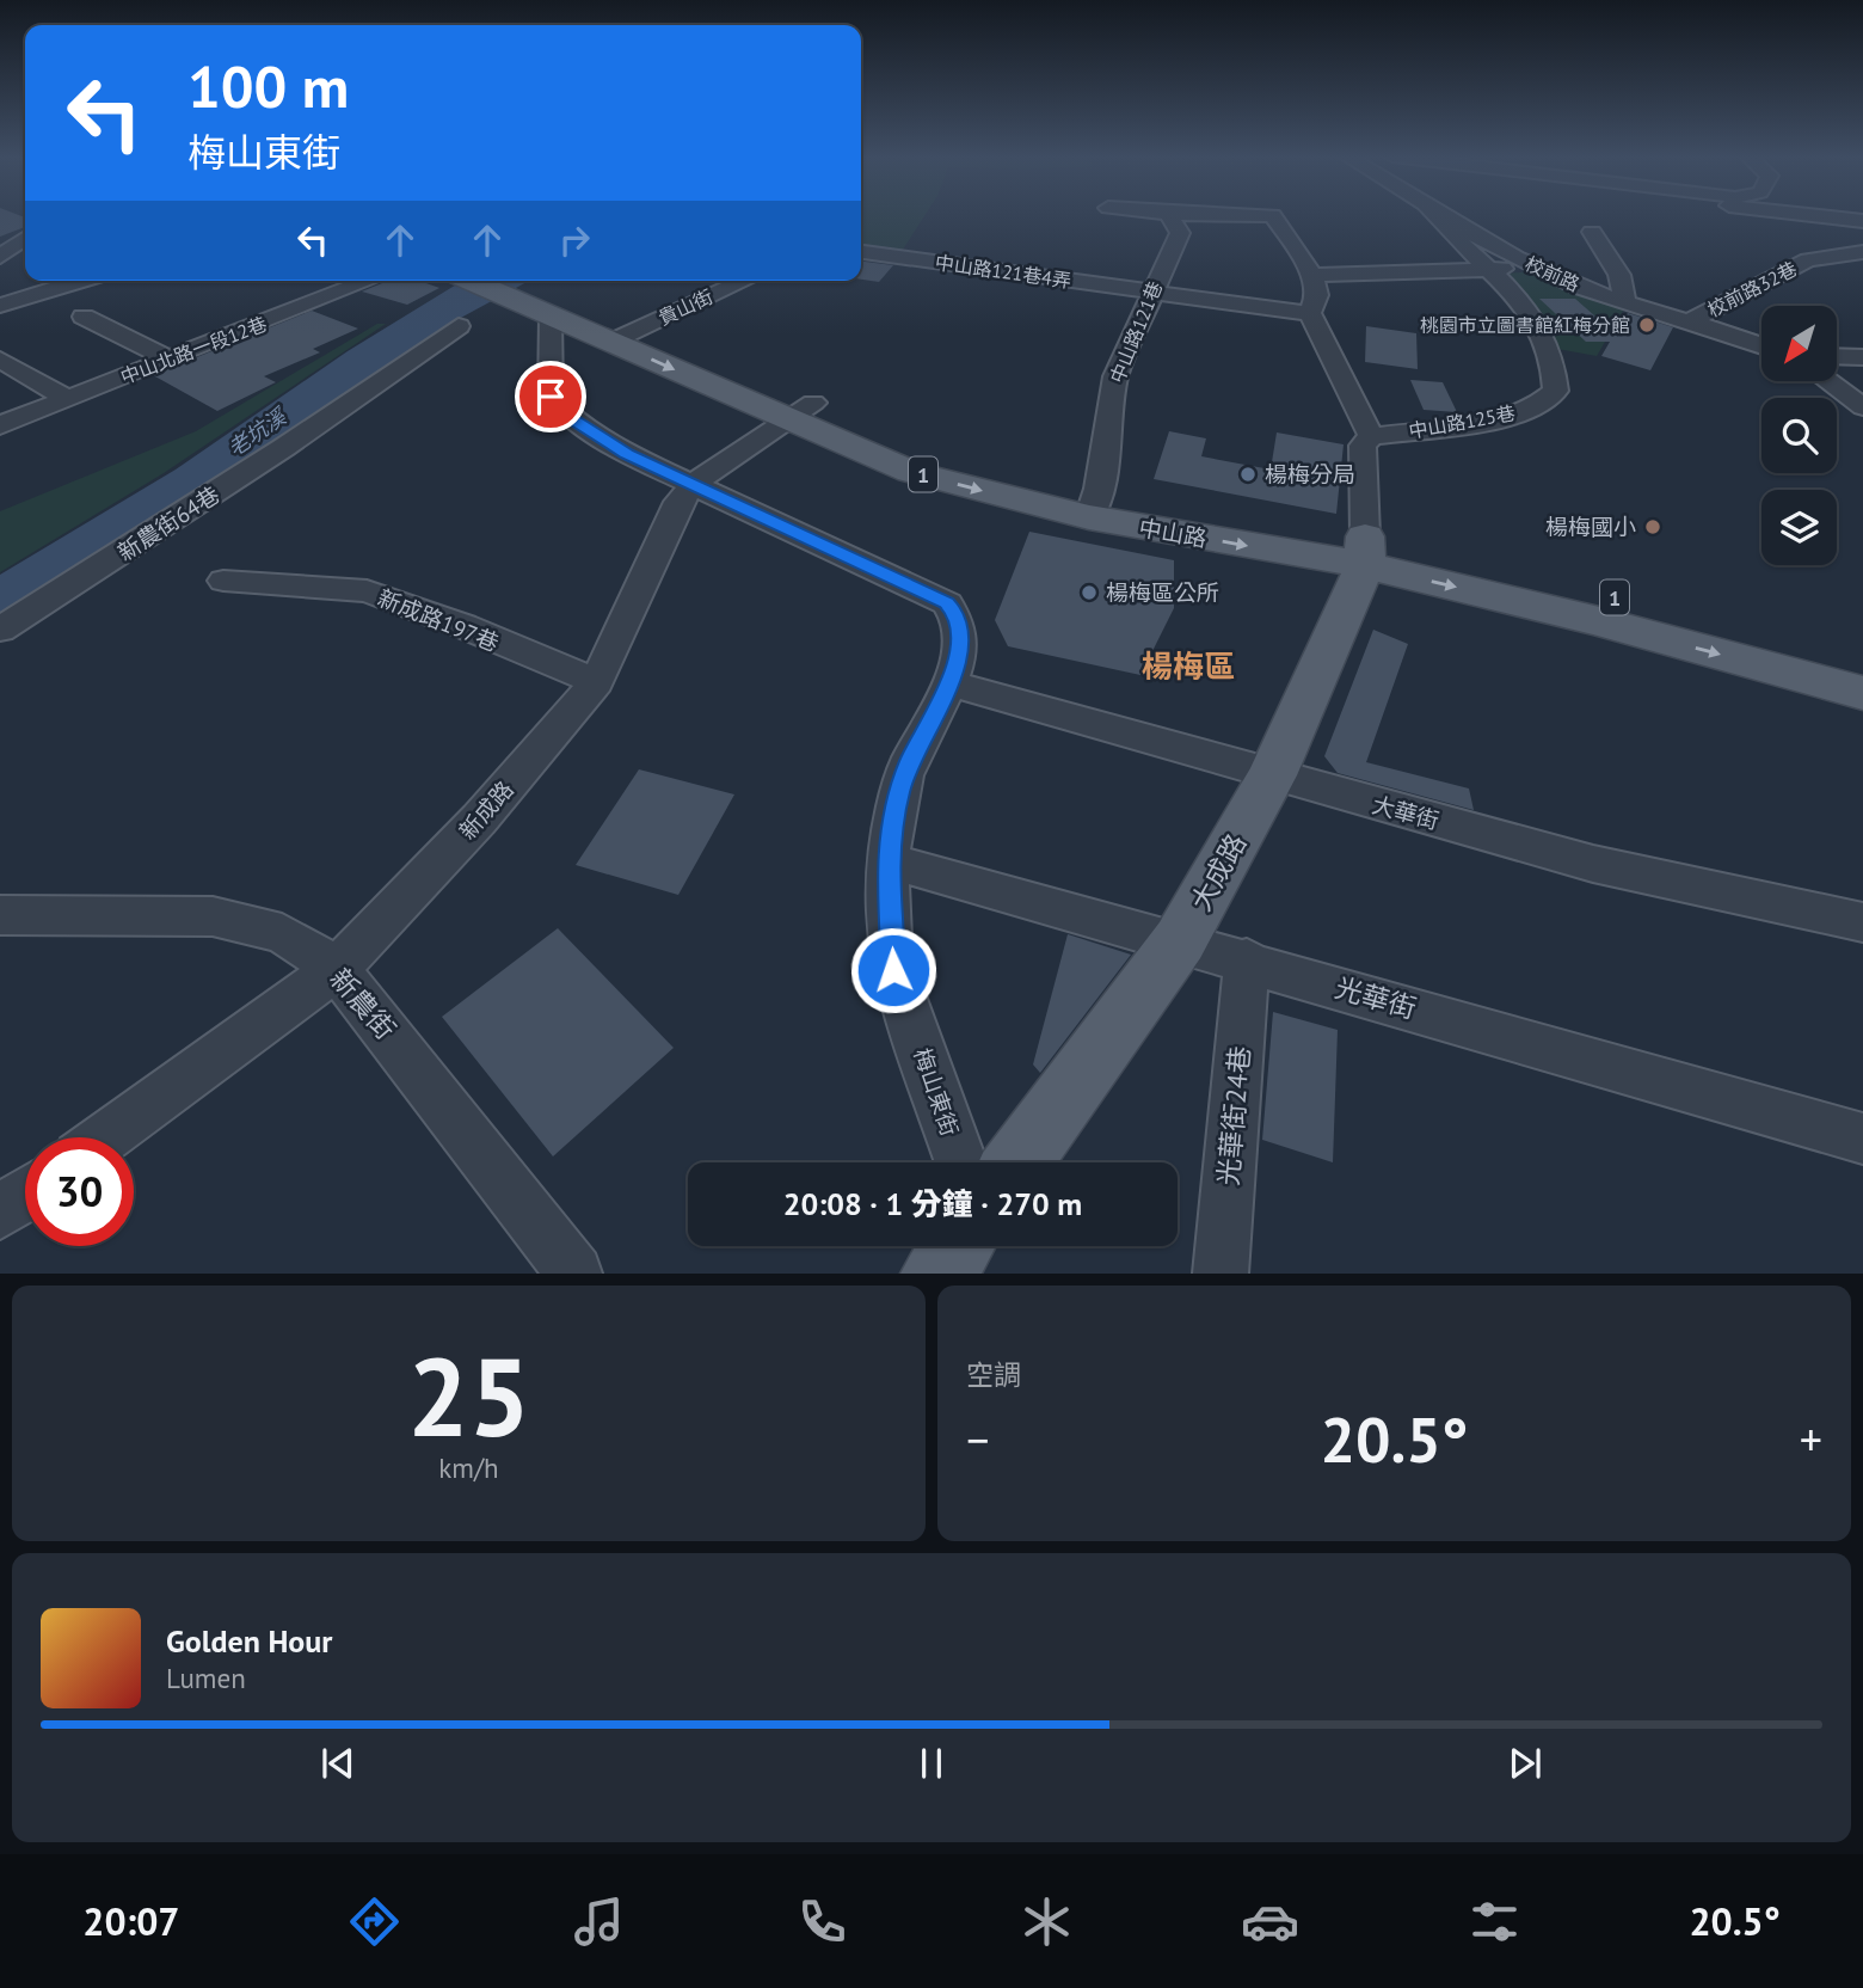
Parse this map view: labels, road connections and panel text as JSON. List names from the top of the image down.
{
  "streets": {
    "main road": ["1", "中山路", "大成路"],
    "street": [
      "中山路121巷4弄",
      "校前路",
      "校前路32巷",
      "貴山街",
      "中山路121巷",
      "中山北路一段12巷",
      "中山路125巷",
      "新農街64巷",
      "新成路197巷",
      "新成路",
      "大華街",
      "光華街",
      "新農街",
      "梅山東街",
      "光華街24巷"
    ]
  },
  "crossings": [
    ["中山路121巷4弄", "中山路121巷"],
    ["校前路", "校前路32巷"],
    ["貴山街", "中山路"],
    ["中山路121巷", "中山路"],
    ["1", "中山路"],
    ["中山路", "新成路"],
    ["中山路", "大成路"],
    ["中山路", "梅山東街"],
    ["新成路197巷", "新成路"],
    ["新成路", "新農街"],
    ["新成路", "梅山東街"],
    ["大華街", "大成路"],
    ["大華街", "梅山東街"],
    ["大成路", "光華街"],
    ["光華街", "梅山東街"],
    ["光華街", "光華街24巷"]
  ],
  "districts": ["楊梅區"],
  "water": ["老坑溪"],
  "places": [
    "桃園市立圖書館紅梅分館",
    "楊梅分局",
    "楊梅國小",
    "楊梅區公所"
  ],
  "north": "bottom left",
  "page": {
    "turn": ["100 m", "梅山東街"],
    "limit": "30",
    "trip": "20:08 · 1 分鐘 · 270 m",
    "tile": [
      ["25", "km/h"],
      "空調"
    ],
    "heat": ["−", "20.5°", "+"],
    "song": ["Golden Hour", "Lumen"],
    "tabs": ["20:07", "20.5°"]
  }
}
